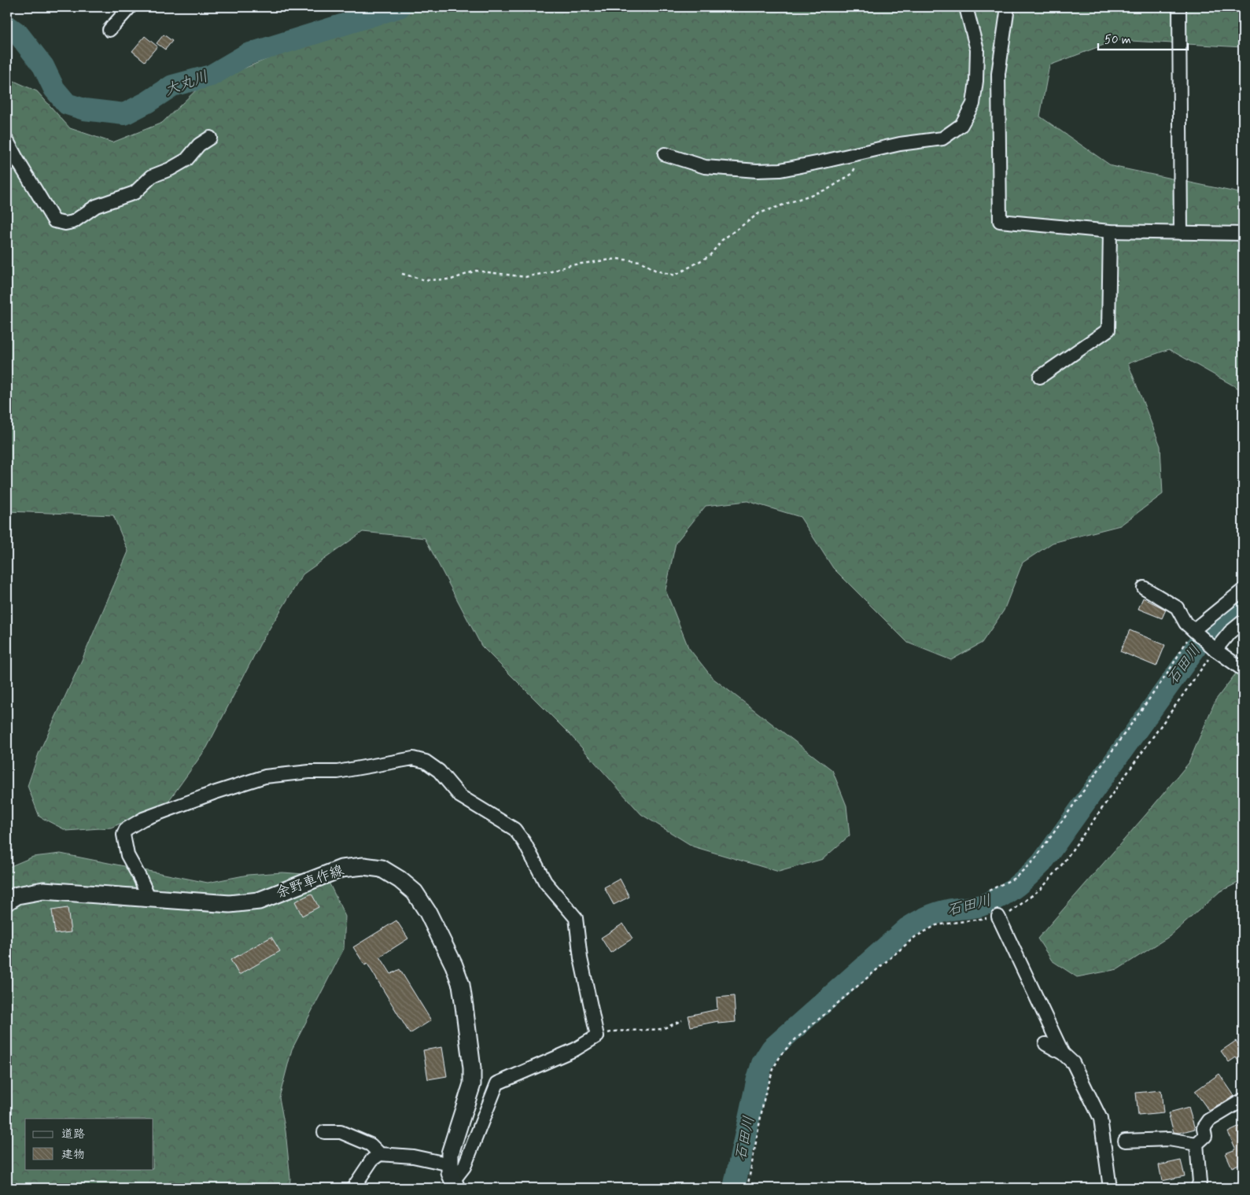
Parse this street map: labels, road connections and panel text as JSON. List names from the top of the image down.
{
  "streets": {
    "main road": ["余野車作線"]
  },
  "water": ["大丸川", "石田川"],
  "legend": ["道路", "建物"],
  "scale_bar": "50 m"
}
